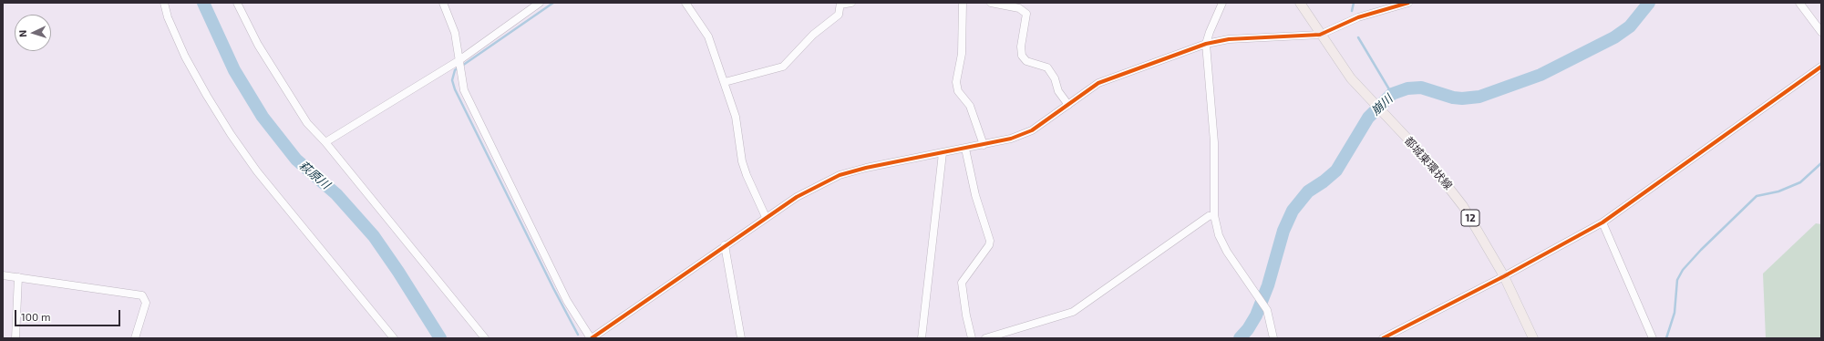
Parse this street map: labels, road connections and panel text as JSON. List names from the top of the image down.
{
  "streets": {
    "main road": ["都城東環状線", "12"]
  },
  "water": ["崩川", "萩原川"],
  "scale_bar": "100 m",
  "north": "left"
}
